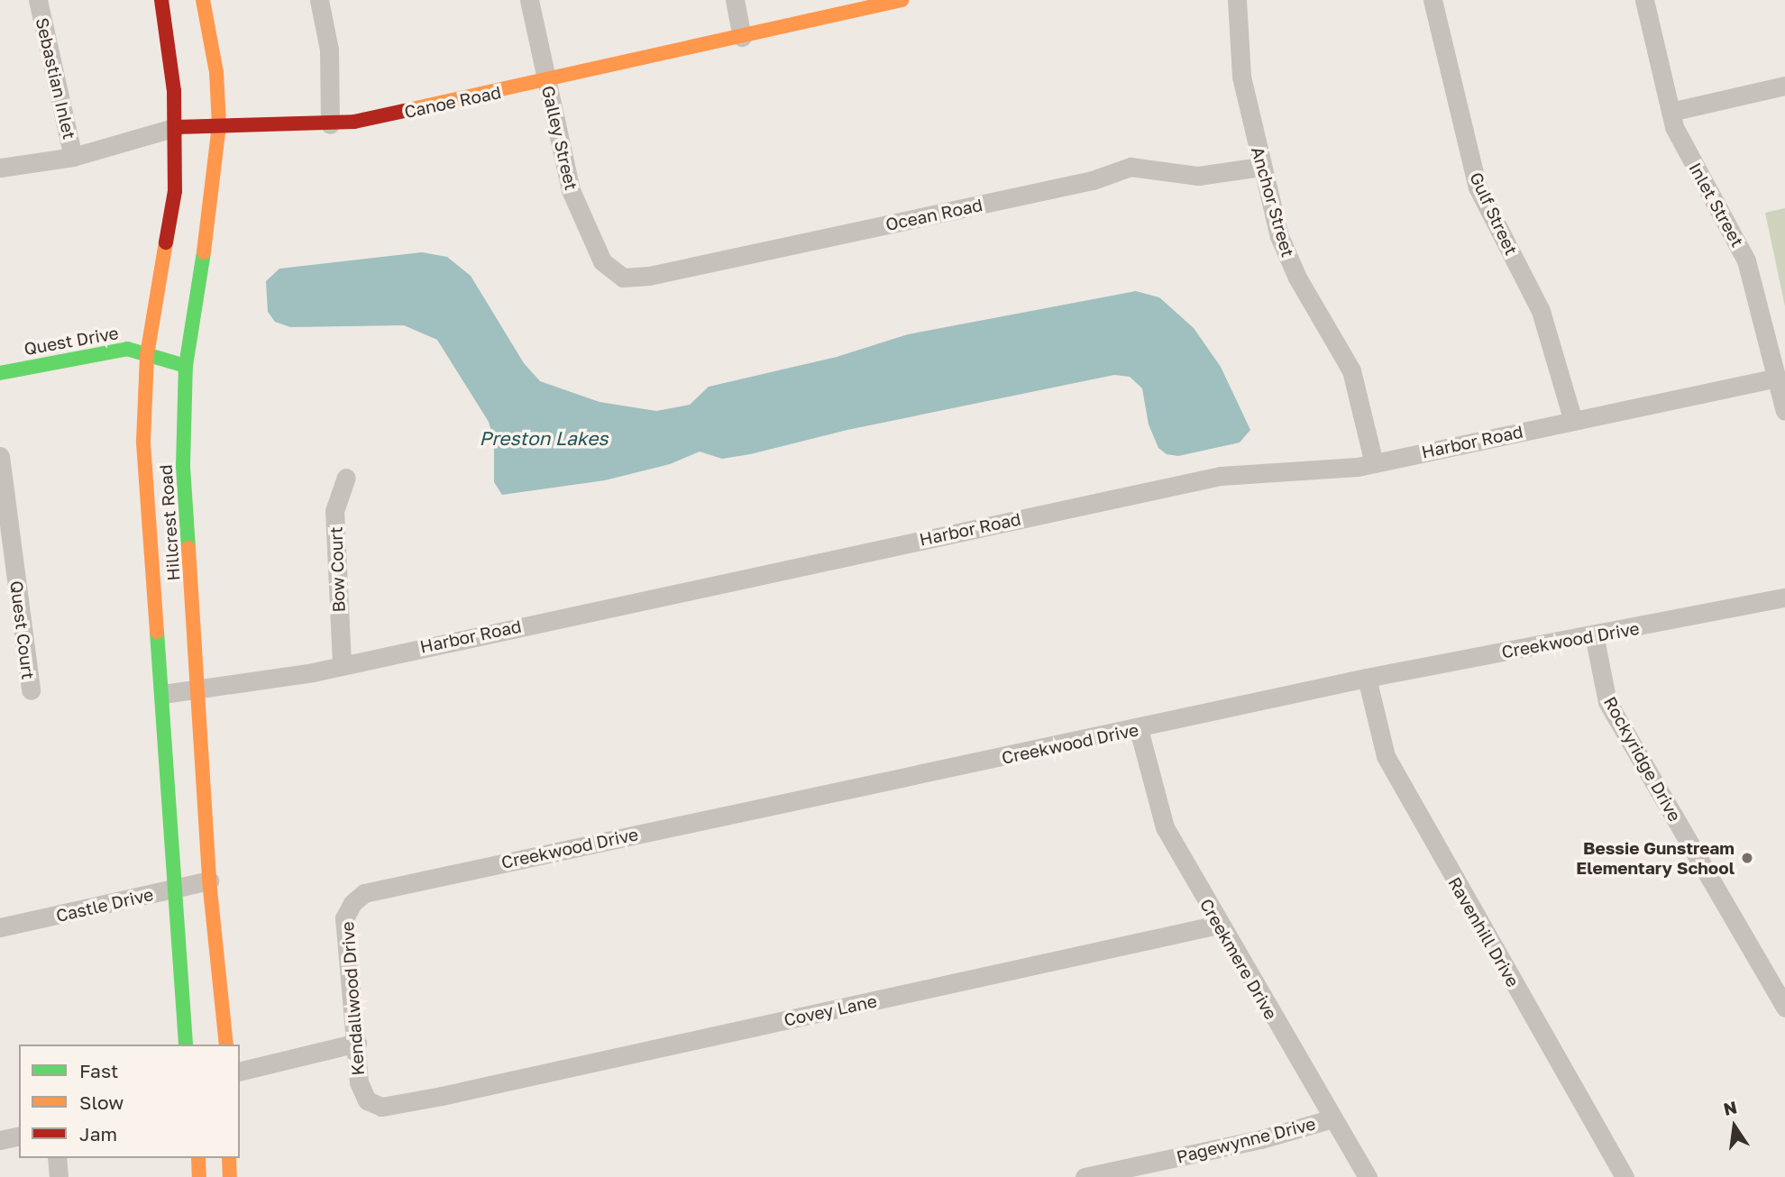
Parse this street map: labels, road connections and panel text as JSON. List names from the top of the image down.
{
  "streets": {
    "main road": ["Canoe Road", "Quest Drive", "Hillcrest Road"],
    "street": [
      "Sebastian Inlet",
      "Galley Street",
      "Anchor Street",
      "Inlet Street",
      "Gulf Street",
      "Ocean Road",
      "Harbor Road",
      "Bow Court",
      "Quest Court",
      "Creekwood Drive",
      "Rockyridge Drive",
      "Castle Drive",
      "Ravenhill Drive",
      "Creekmere Drive",
      "Kendallwood Drive",
      "Covey Lane",
      "Pagewynne Drive"
    ]
  },
  "crossings": [
    ["Sebastian Inlet", "Canoe Road"],
    ["Canoe Road", "Galley Street"],
    ["Canoe Road", "Hillcrest Road"],
    ["Galley Street", "Ocean Road"],
    ["Anchor Street", "Ocean Road"],
    ["Anchor Street", "Harbor Road"],
    ["Inlet Street", "Harbor Road"],
    ["Gulf Street", "Harbor Road"],
    ["Quest Drive", "Hillcrest Road"],
    ["Harbor Road", "Hillcrest Road"],
    ["Harbor Road", "Bow Court"],
    ["Hillcrest Road", "Castle Drive"],
    ["Creekwood Drive", "Rockyridge Drive"],
    ["Creekwood Drive", "Ravenhill Drive"],
    ["Creekwood Drive", "Creekmere Drive"],
    ["Creekwood Drive", "Kendallwood Drive"],
    ["Creekmere Drive", "Covey Lane"],
    ["Creekmere Drive", "Pagewynne Drive"],
    ["Kendallwood Drive", "Covey Lane"]
  ],
  "water": ["Preston Lakes"],
  "places": ["Bessie Gunstream Elementary School"],
  "legend": ["Fast", "Slow", "Jam"],
  "north": "top"
}
